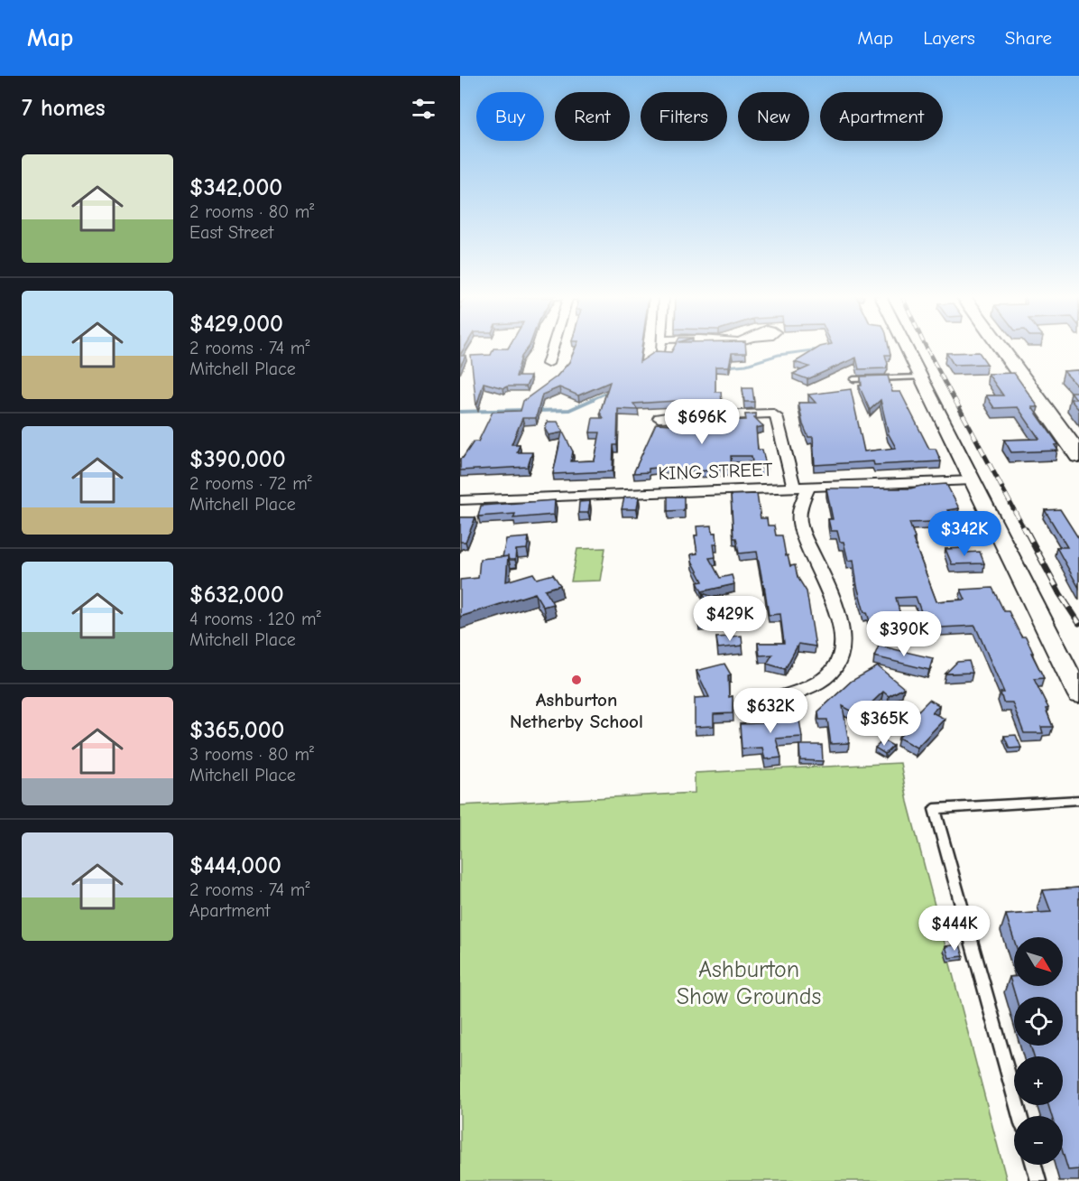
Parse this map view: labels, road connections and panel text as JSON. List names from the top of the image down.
{
  "streets": {
    "street": ["KING STREET"]
  },
  "parks": ["Ashburton Show Grounds"],
  "places": ["Ashburton Netherby School"],
  "north": "bottom right",
  "page": {
    "header": "Map",
    "nav": ["Map", "Layers", "Share"],
    "heading": "7 homes",
    "chip": [
      "Buy",
      "Rent",
      "Filters",
      "New",
      "Apartment"
    ],
    "list": [
      {
        "name": "$342,000",
        "note": "2 rooms · 80 m² · East Street"
      },
      {
        "name": "$429,000",
        "note": "2 rooms · 74 m² · Mitchell Place"
      },
      {
        "name": "$390,000",
        "note": "2 rooms · 72 m² · Mitchell Place"
      },
      {
        "name": "$632,000",
        "note": "4 rooms · 120 m² · Mitchell Place"
      },
      {
        "name": "$365,000",
        "note": "3 rooms · 80 m² · Mitchell Place"
      },
      {
        "name": "$444,000",
        "note": "2 rooms · 74 m² · Apartment"
      }
    ],
    "price": [
      "$696K",
      "$342K",
      "$429K",
      "$390K",
      "$632K",
      "$365K",
      "$444K"
    ],
    "map_buttons": ["+", "−"]
  }
}
